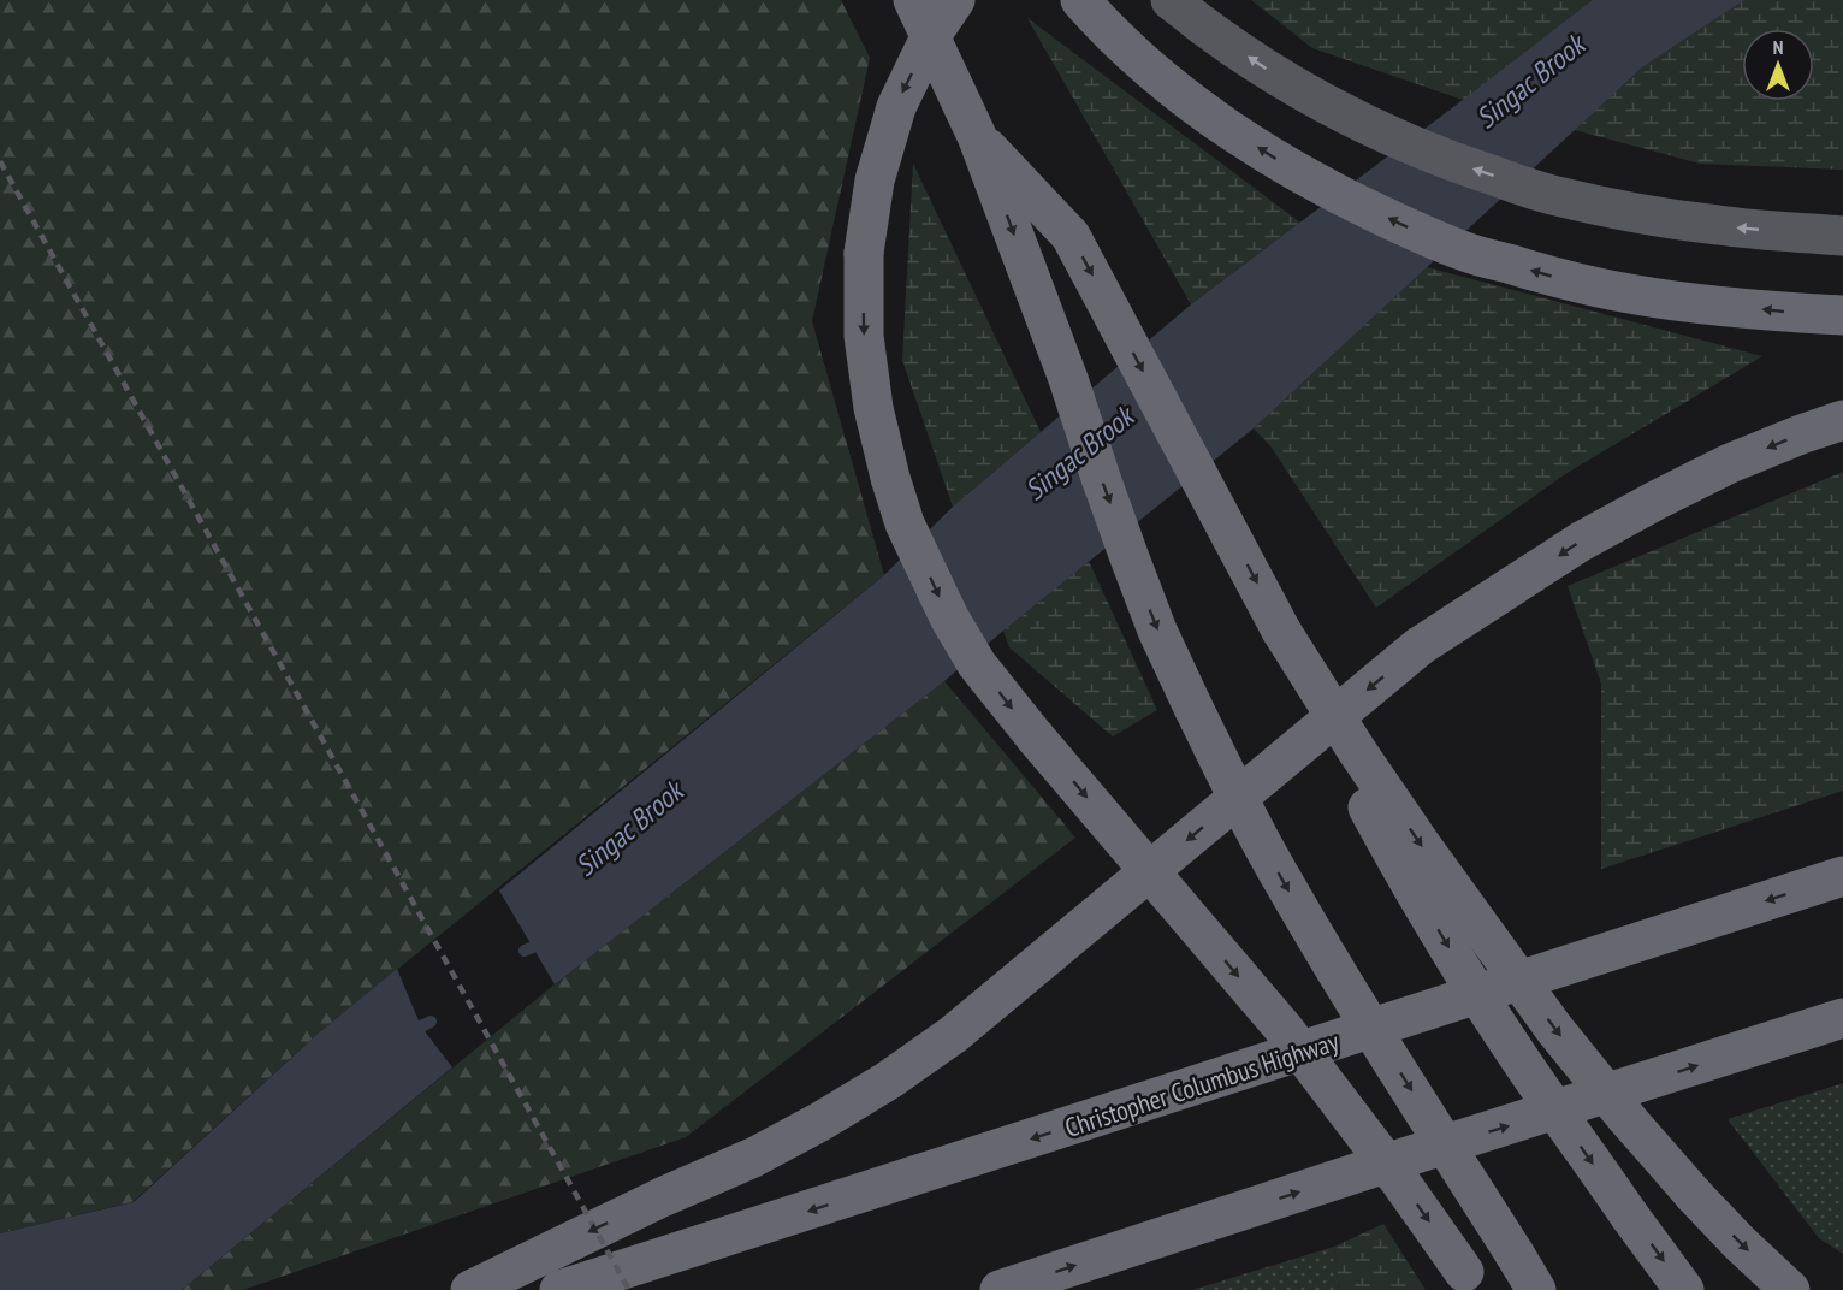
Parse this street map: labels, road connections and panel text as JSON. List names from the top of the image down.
{
  "streets": {
    "highway": ["Christopher Columbus Highway"]
  },
  "water": ["Singac Brook"],
  "north": "top"
}
